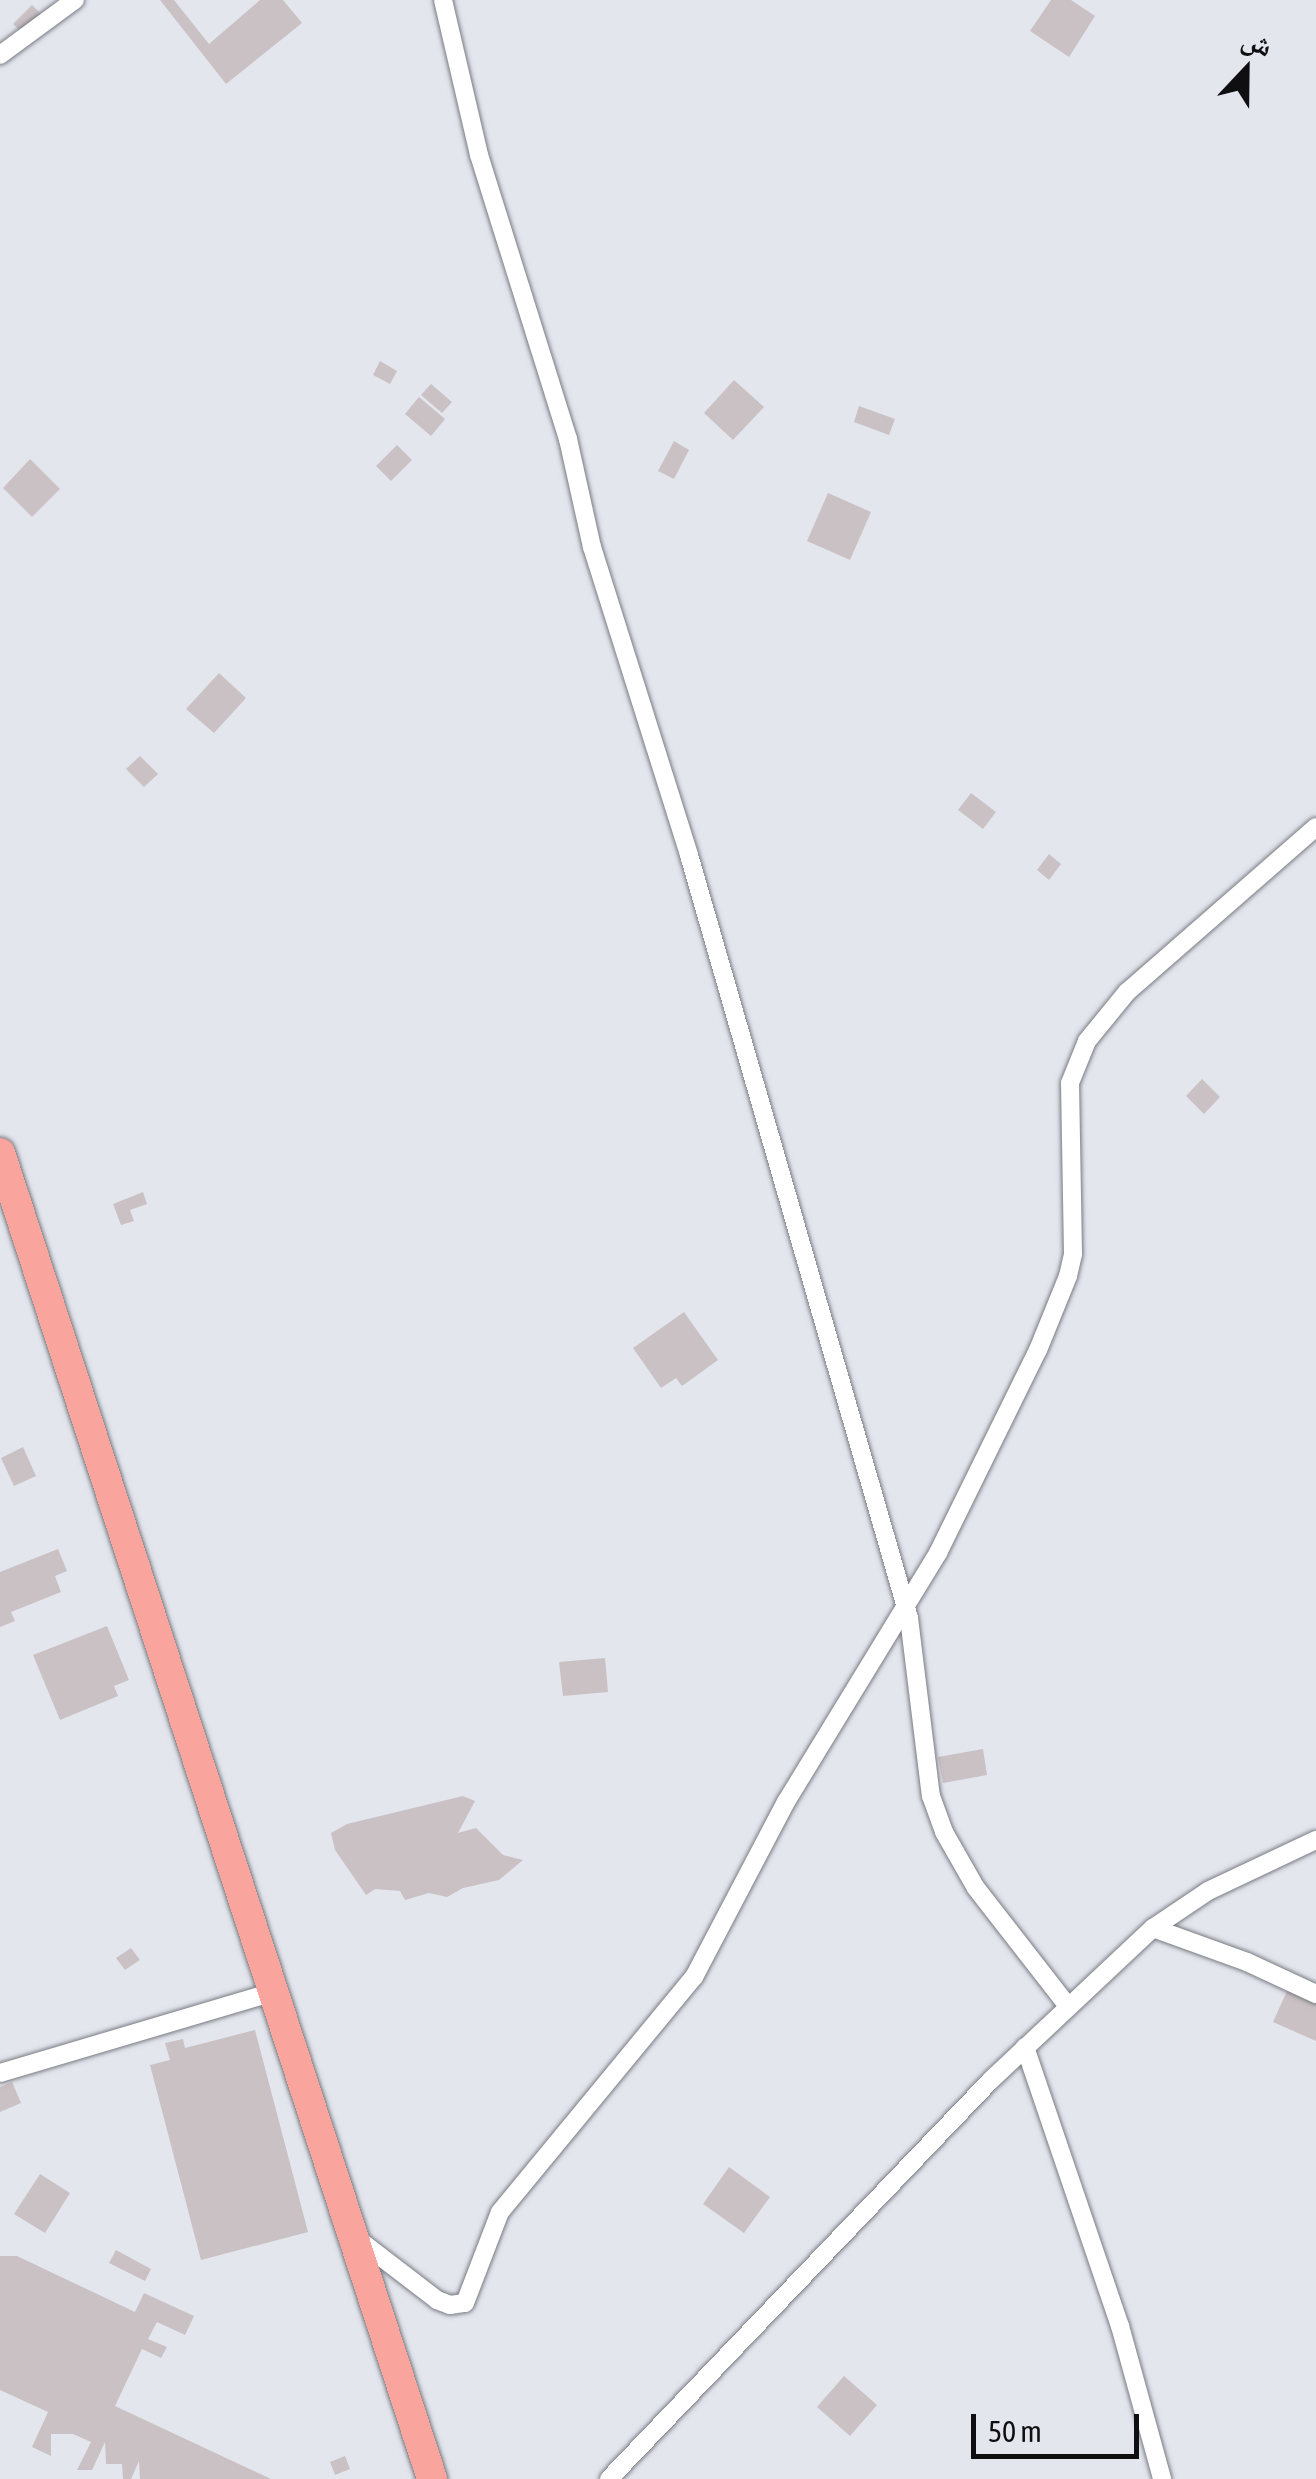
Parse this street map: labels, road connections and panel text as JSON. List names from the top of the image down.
{
  "scale_bar": "50 m",
  "north": "top"
}
